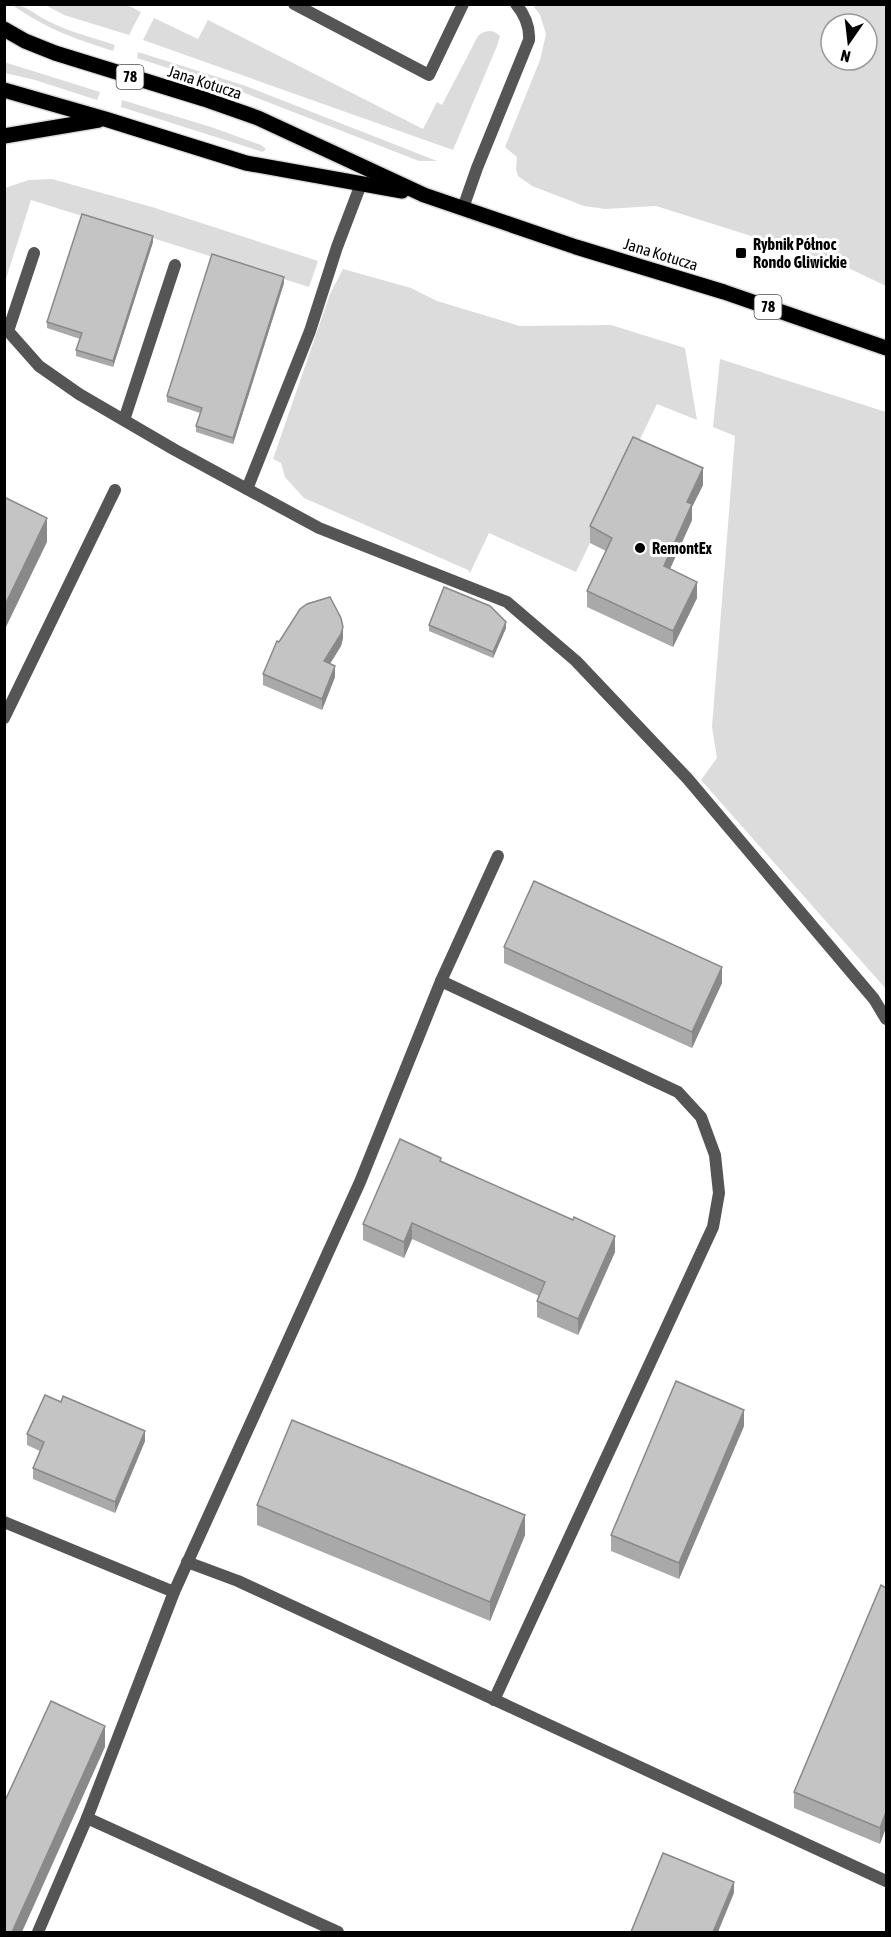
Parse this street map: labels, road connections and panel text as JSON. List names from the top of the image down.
{
  "streets": {
    "main road": ["78", "Jana Kotucza"]
  },
  "crossings": [
    ["78", "Jana Kotucza"]
  ],
  "places": {
    "transit": ["Rybnik Północ Rondo Gliwickie"],
    "other": ["RemontEx"]
  },
  "north": "bottom"
}
